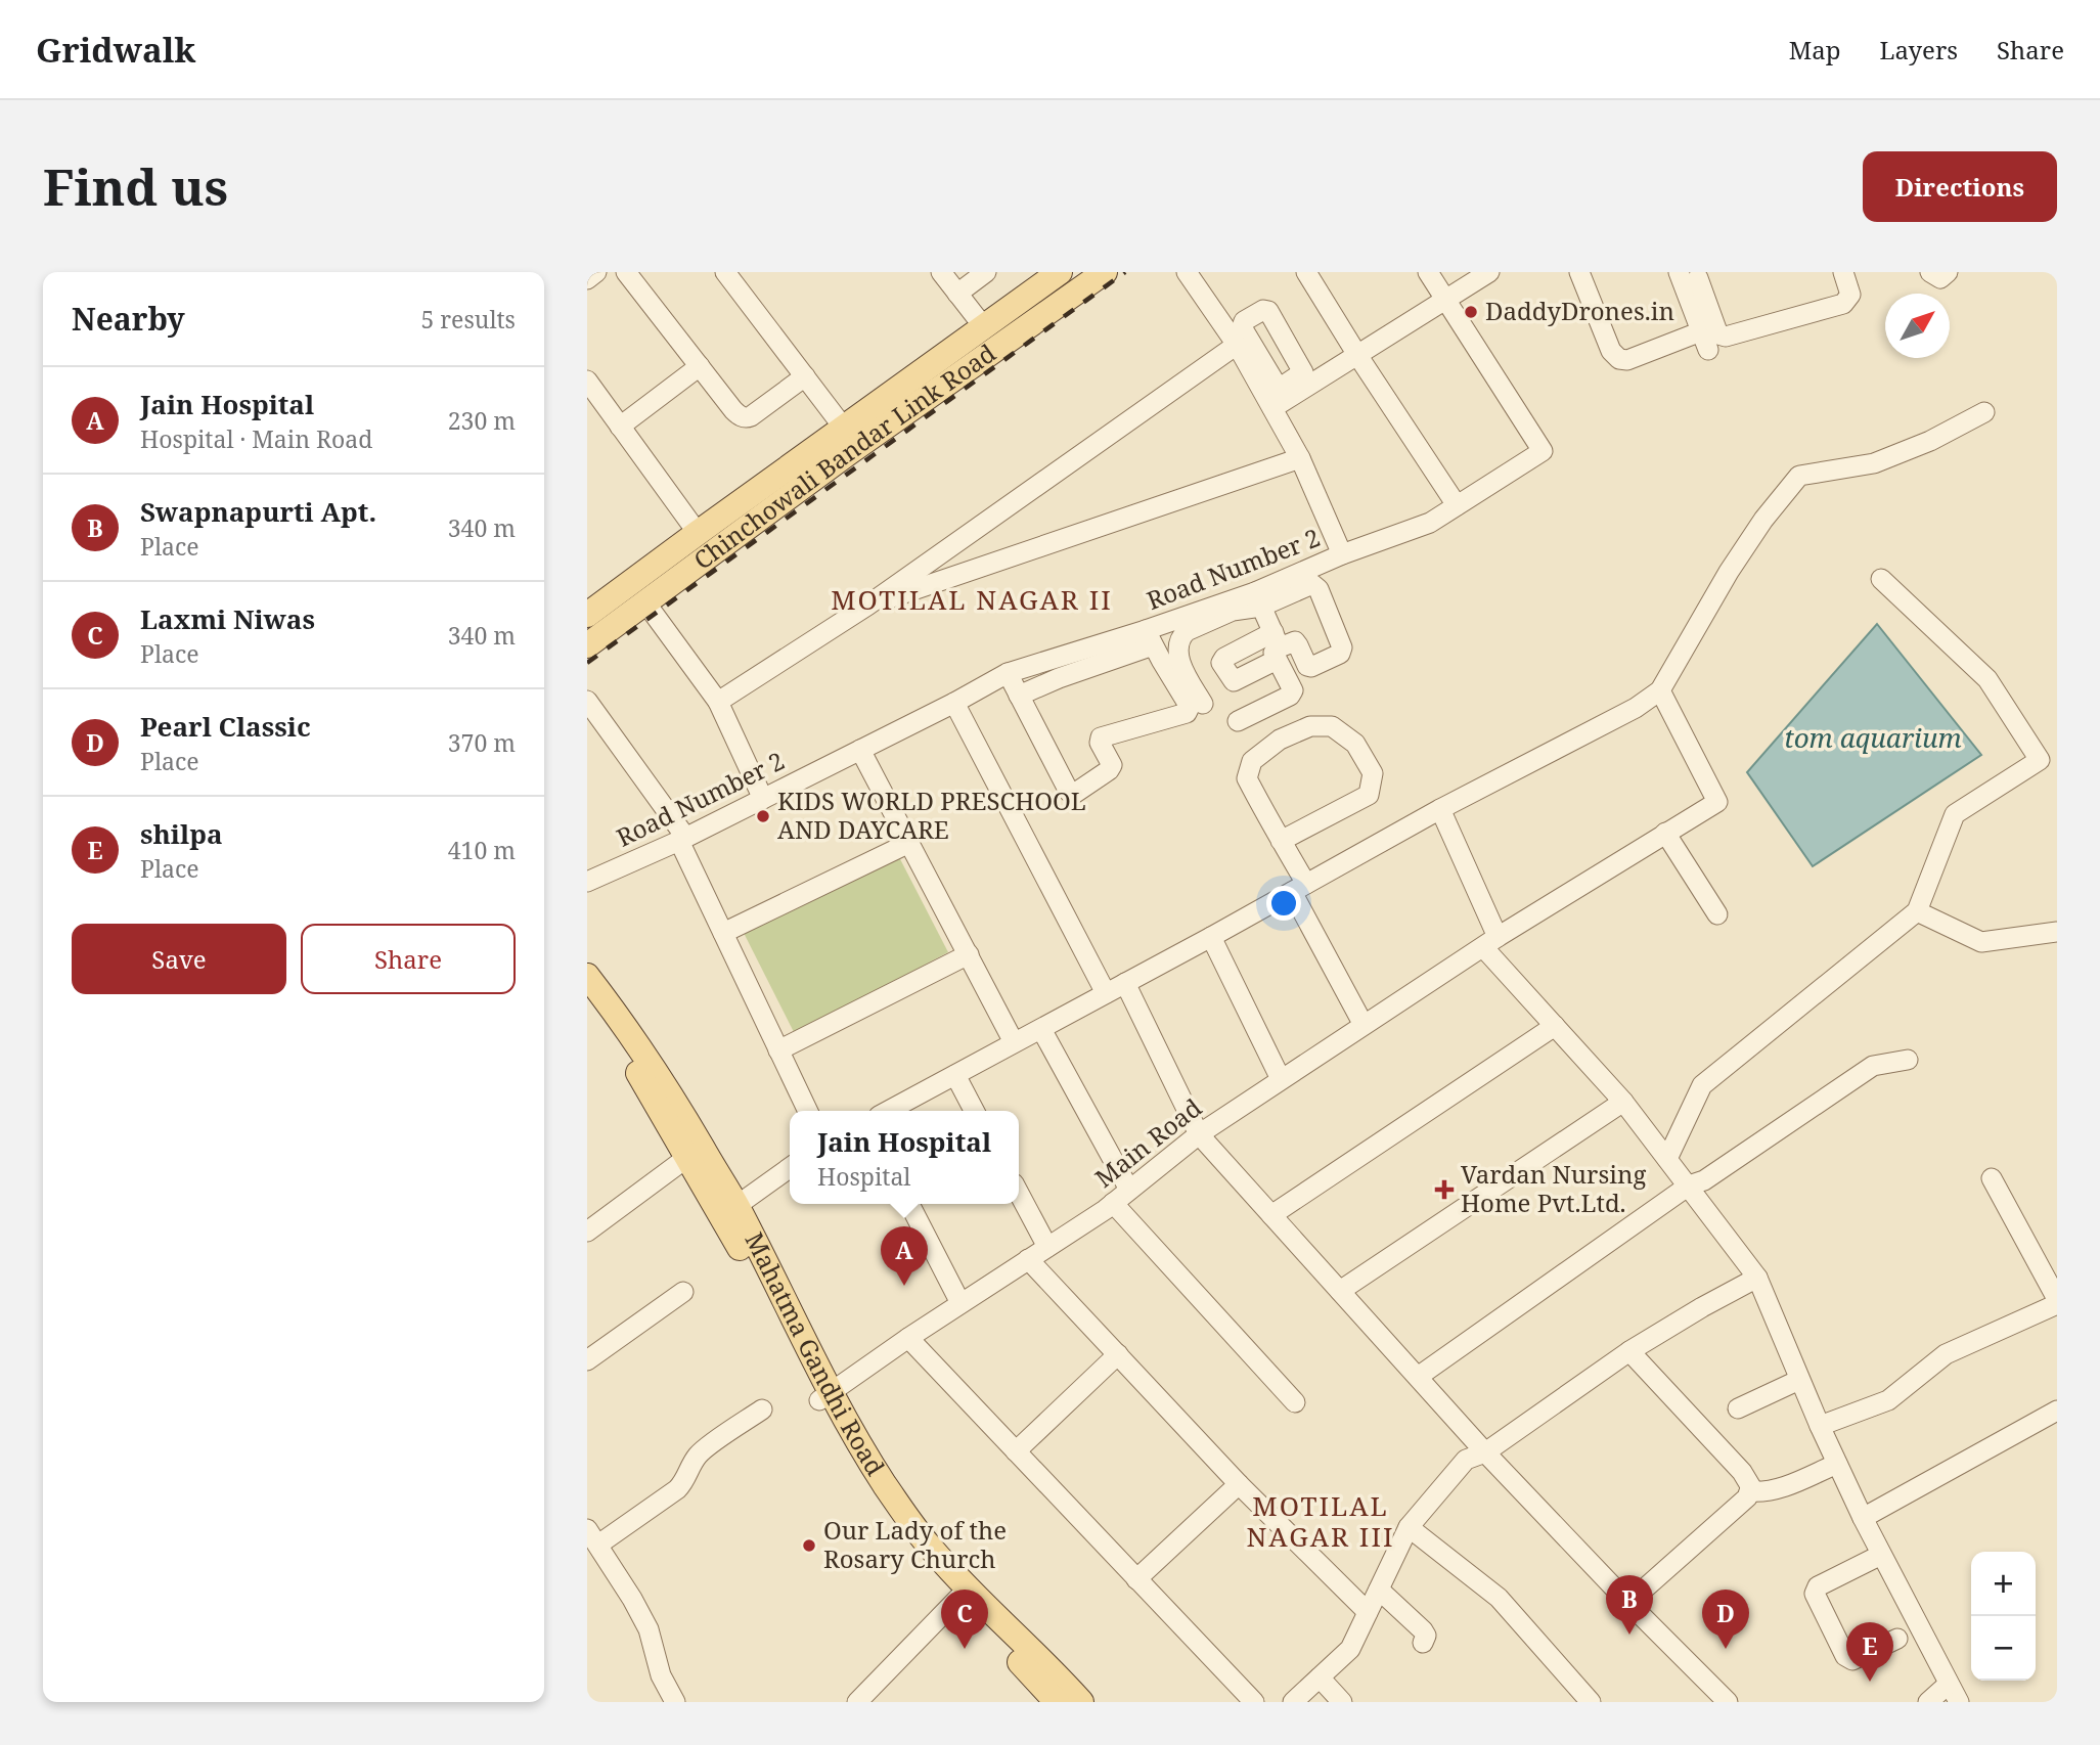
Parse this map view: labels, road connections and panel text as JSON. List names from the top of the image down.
{
  "streets": {
    "main road": ["Chinchowali Bandar Link Road", "Mahatma Gandhi Road"],
    "street": ["Road Number 2", "Main Road"]
  },
  "crossings": [
    ["Main Road", "Mahatma Gandhi Road"]
  ],
  "districts": ["MOTILAL NAGAR II", "MOTILAL NAGAR III"],
  "water": ["tom aquarium"],
  "places": {
    "other": ["DaddyDrones.in", "KIDS WORLD PRESCHOOL AND DAYCARE", "Our Lady of the Rosary Church"],
    "health": ["Vardan Nursing Home Pvt.Ltd."]
  },
  "north": "top right",
  "page": {
    "header": "Gridwalk",
    "nav": ["Map", "Layers", "Share"],
    "buttons": [
      "Directions",
      ["Save", "Share"]
    ],
    "title": "Find us",
    "heading": ["Nearby", "5 results"],
    "list": [
      {
        "mark": "A",
        "name": "Jain Hospital",
        "note": "Hospital · Main Road",
        "value": "230 m"
      },
      {
        "mark": "B",
        "name": "Swapnapurti Apt.",
        "note": "Place",
        "value": "340 m"
      },
      {
        "mark": "C",
        "name": "Laxmi Niwas",
        "note": "Place",
        "value": "340 m"
      },
      {
        "mark": "D",
        "name": "Pearl Classic",
        "note": "Place",
        "value": "370 m"
      },
      {
        "mark": "E",
        "name": "shilpa",
        "note": "Place",
        "value": "410 m"
      }
    ],
    "popup": ["Jain Hospital", "Hospital"],
    "pins": [
      "A",
      "B",
      "C",
      "D",
      "E"
    ],
    "map_buttons": ["+", "−"]
  }
}
